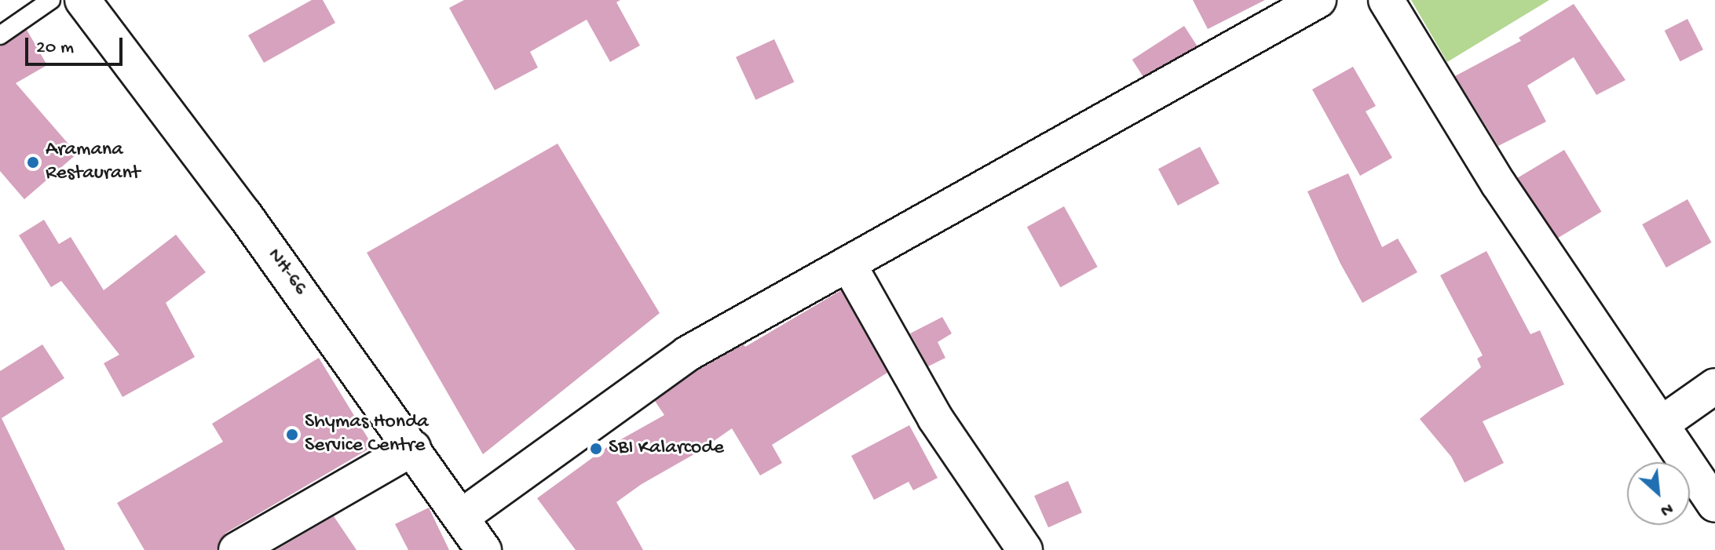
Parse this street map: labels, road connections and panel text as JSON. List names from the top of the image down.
{
  "streets": {
    "street": ["NH-66"]
  },
  "places": ["Aramana Restaurant", "Shymas Honda Service Centre", "SBI Kalarcode"],
  "scale_bar": "20 m",
  "north": "bottom right"
}
